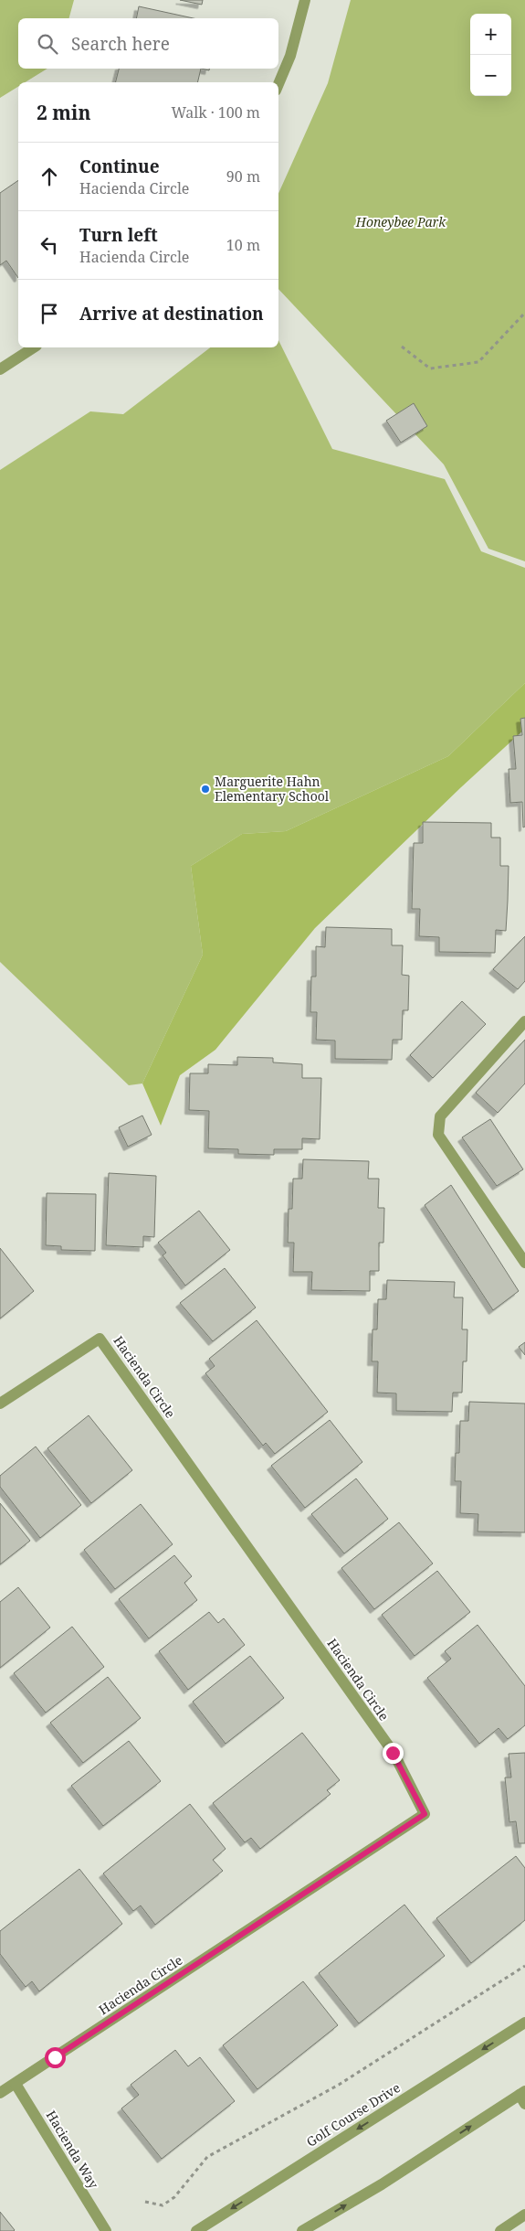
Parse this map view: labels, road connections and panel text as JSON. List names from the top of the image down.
{
  "streets": {
    "street": ["Hacienda Circle", "Golf Course Drive", "Hacienda Way"]
  },
  "crossings": [
    ["Hacienda Circle", "Hacienda Way"]
  ],
  "parks": ["Honeybee Park"],
  "places": ["Marguerite Hahn Elementary School"],
  "page": {
    "map_buttons": ["+", "−"],
    "search": "Search here",
    "heading": ["2 min", "Walk · 100 m"],
    "list": [
      ["Continue", "Hacienda Circle", "90 m"],
      ["Turn left", "Hacienda Circle", "10 m"],
      "Arrive at destination"
    ]
  }
}
